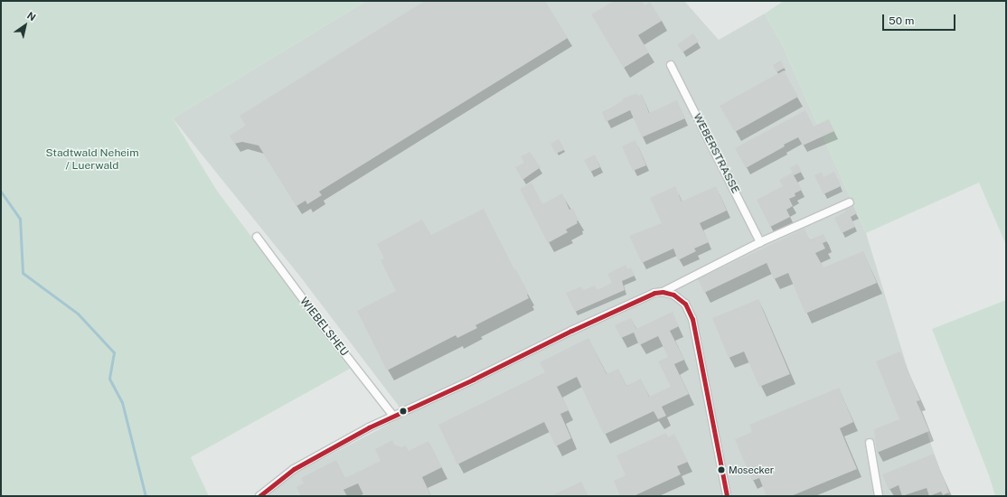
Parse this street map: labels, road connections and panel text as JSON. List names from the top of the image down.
{
  "streets": {
    "street": ["WEBERSTRASSE", "WIEBELSHEU"]
  },
  "parks": ["Stadtwald Neheim / Luerwald"],
  "places": ["Mosecker"],
  "scale_bar": "50 m",
  "north": "top right"
}
